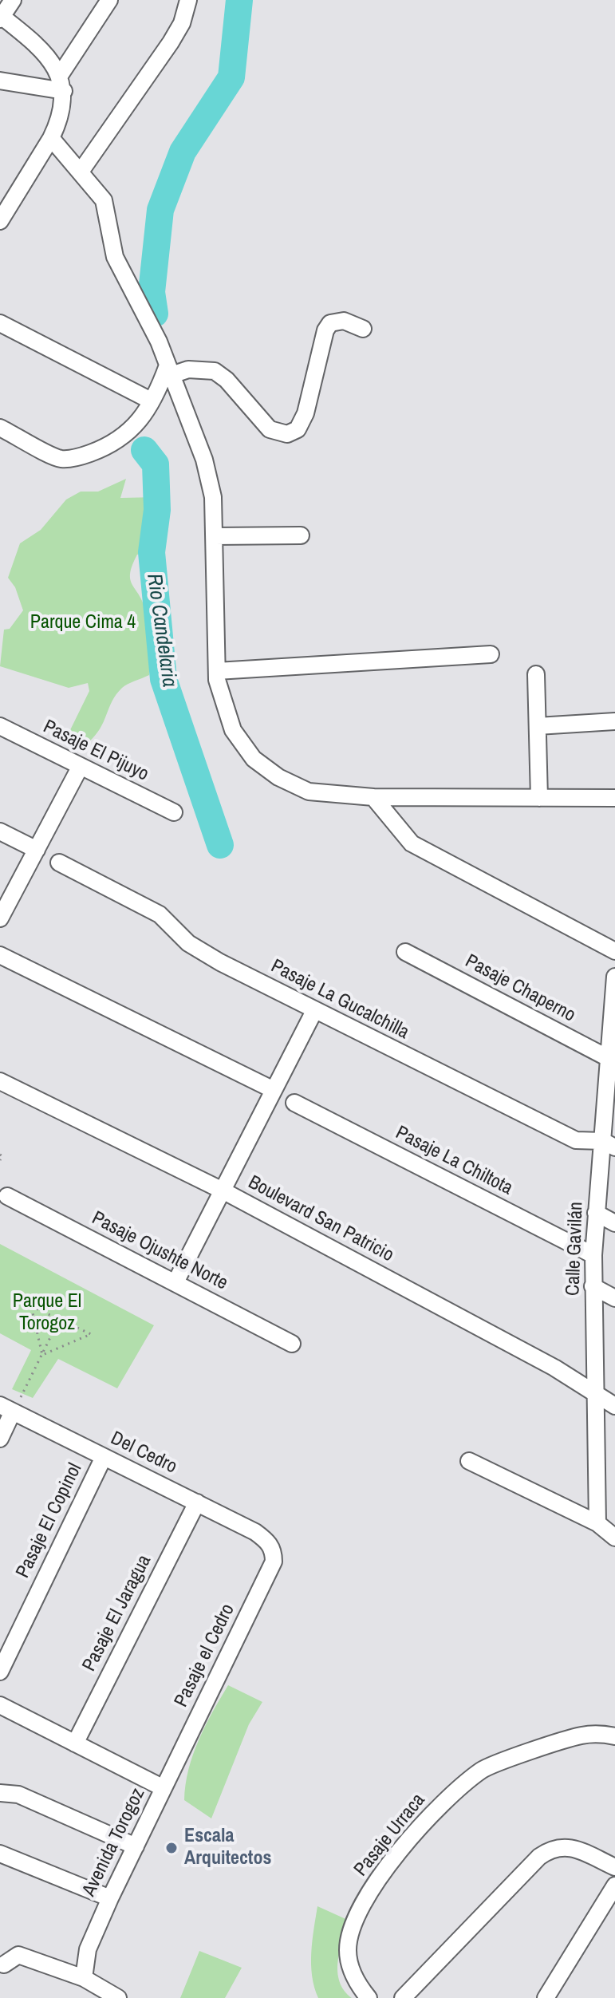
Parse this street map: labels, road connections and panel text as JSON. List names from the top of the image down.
{
  "streets": {
    "street": [
      "Pasaje El Pijuyo",
      "Pasaje Chaperno",
      "Pasaje La Gucalchilla",
      "Pasaje La Chiltota",
      "Boulevard San Patricio",
      "Calle Gavilán",
      "Pasaje Ojushte Norte",
      "Del Cedro",
      "Pasaje El Copinol",
      "Pasaje El Jaragua",
      "Pasaje el Cedro",
      "Pasaje Urraca",
      "Avenida Torogoz"
    ]
  },
  "crossings": [
    ["Pasaje Chaperno", "Calle Gavilán"],
    ["Pasaje La Gucalchilla", "Calle Gavilán"],
    ["Pasaje La Chiltota", "Calle Gavilán"],
    ["Boulevard San Patricio", "Calle Gavilán"],
    ["Del Cedro", "Pasaje El Copinol"],
    ["Del Cedro", "Pasaje El Jaragua"],
    ["Del Cedro", "Pasaje el Cedro"],
    ["Pasaje El Jaragua", "Avenida Torogoz"],
    ["Pasaje el Cedro", "Avenida Torogoz"]
  ],
  "water": ["Rio Candelaria"],
  "parks": ["Parque Cima 4", "Parque El Torogoz"],
  "places": ["Escala Arquitectos"]
}
